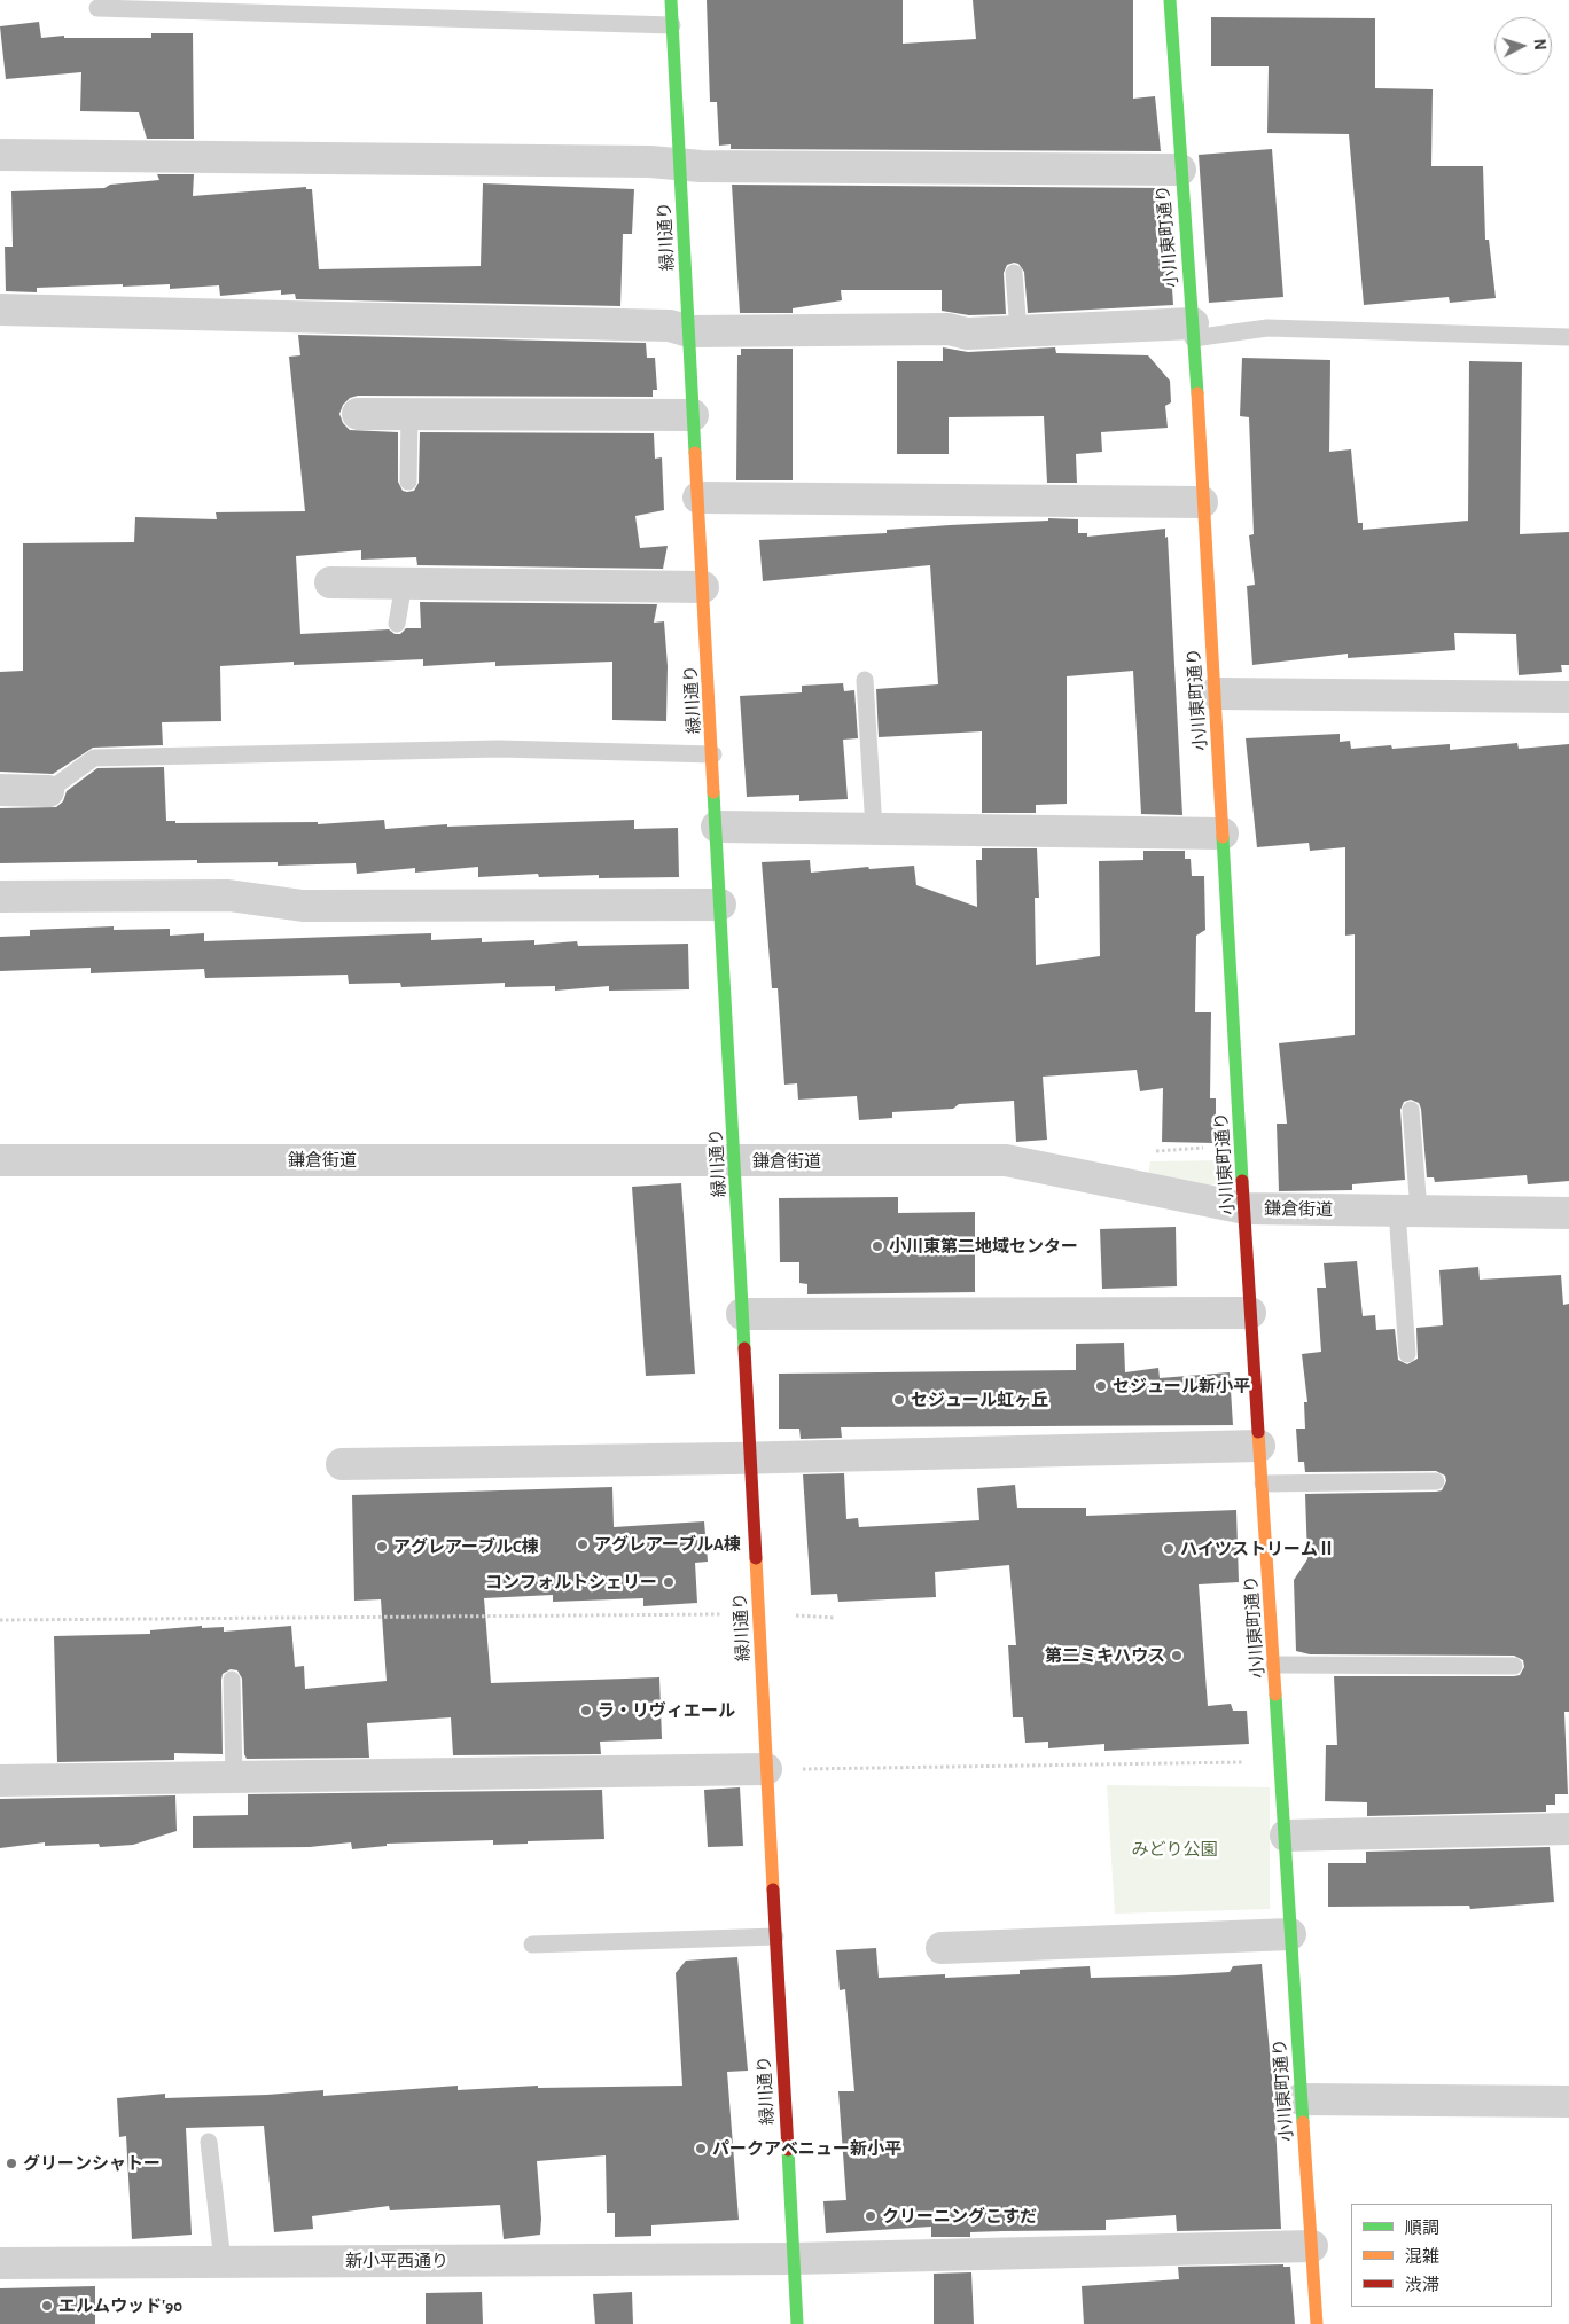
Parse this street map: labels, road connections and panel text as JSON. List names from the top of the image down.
{
  "streets": {
    "street": [
      "緑川通り",
      "小川東町通り",
      "鎌倉街道",
      "新小平西通り"
    ]
  },
  "crossings": [
    ["緑川通り", "鎌倉街道"],
    ["緑川通り", "新小平西通り"],
    ["小川東町通り", "鎌倉街道"],
    ["小川東町通り", "新小平西通り"]
  ],
  "parks": ["みどり公園"],
  "places": [
    "小川東第二地域センター",
    "セジュール新小平",
    "セジュール虹ヶ丘",
    "アグレアーブルA棟",
    "アグレアーブルC棟",
    "ハイツストリームⅡ",
    "コンフォルトシェリー",
    "第二ミキハウス",
    "ラ・リヴィエール",
    "パークアベニュー新小平",
    "グリーンシャトー",
    "クリーニングこすだ",
    "エルムウッド'90"
  ],
  "legend": ["順調", "混雑", "渋滞"],
  "north": "right"
}
